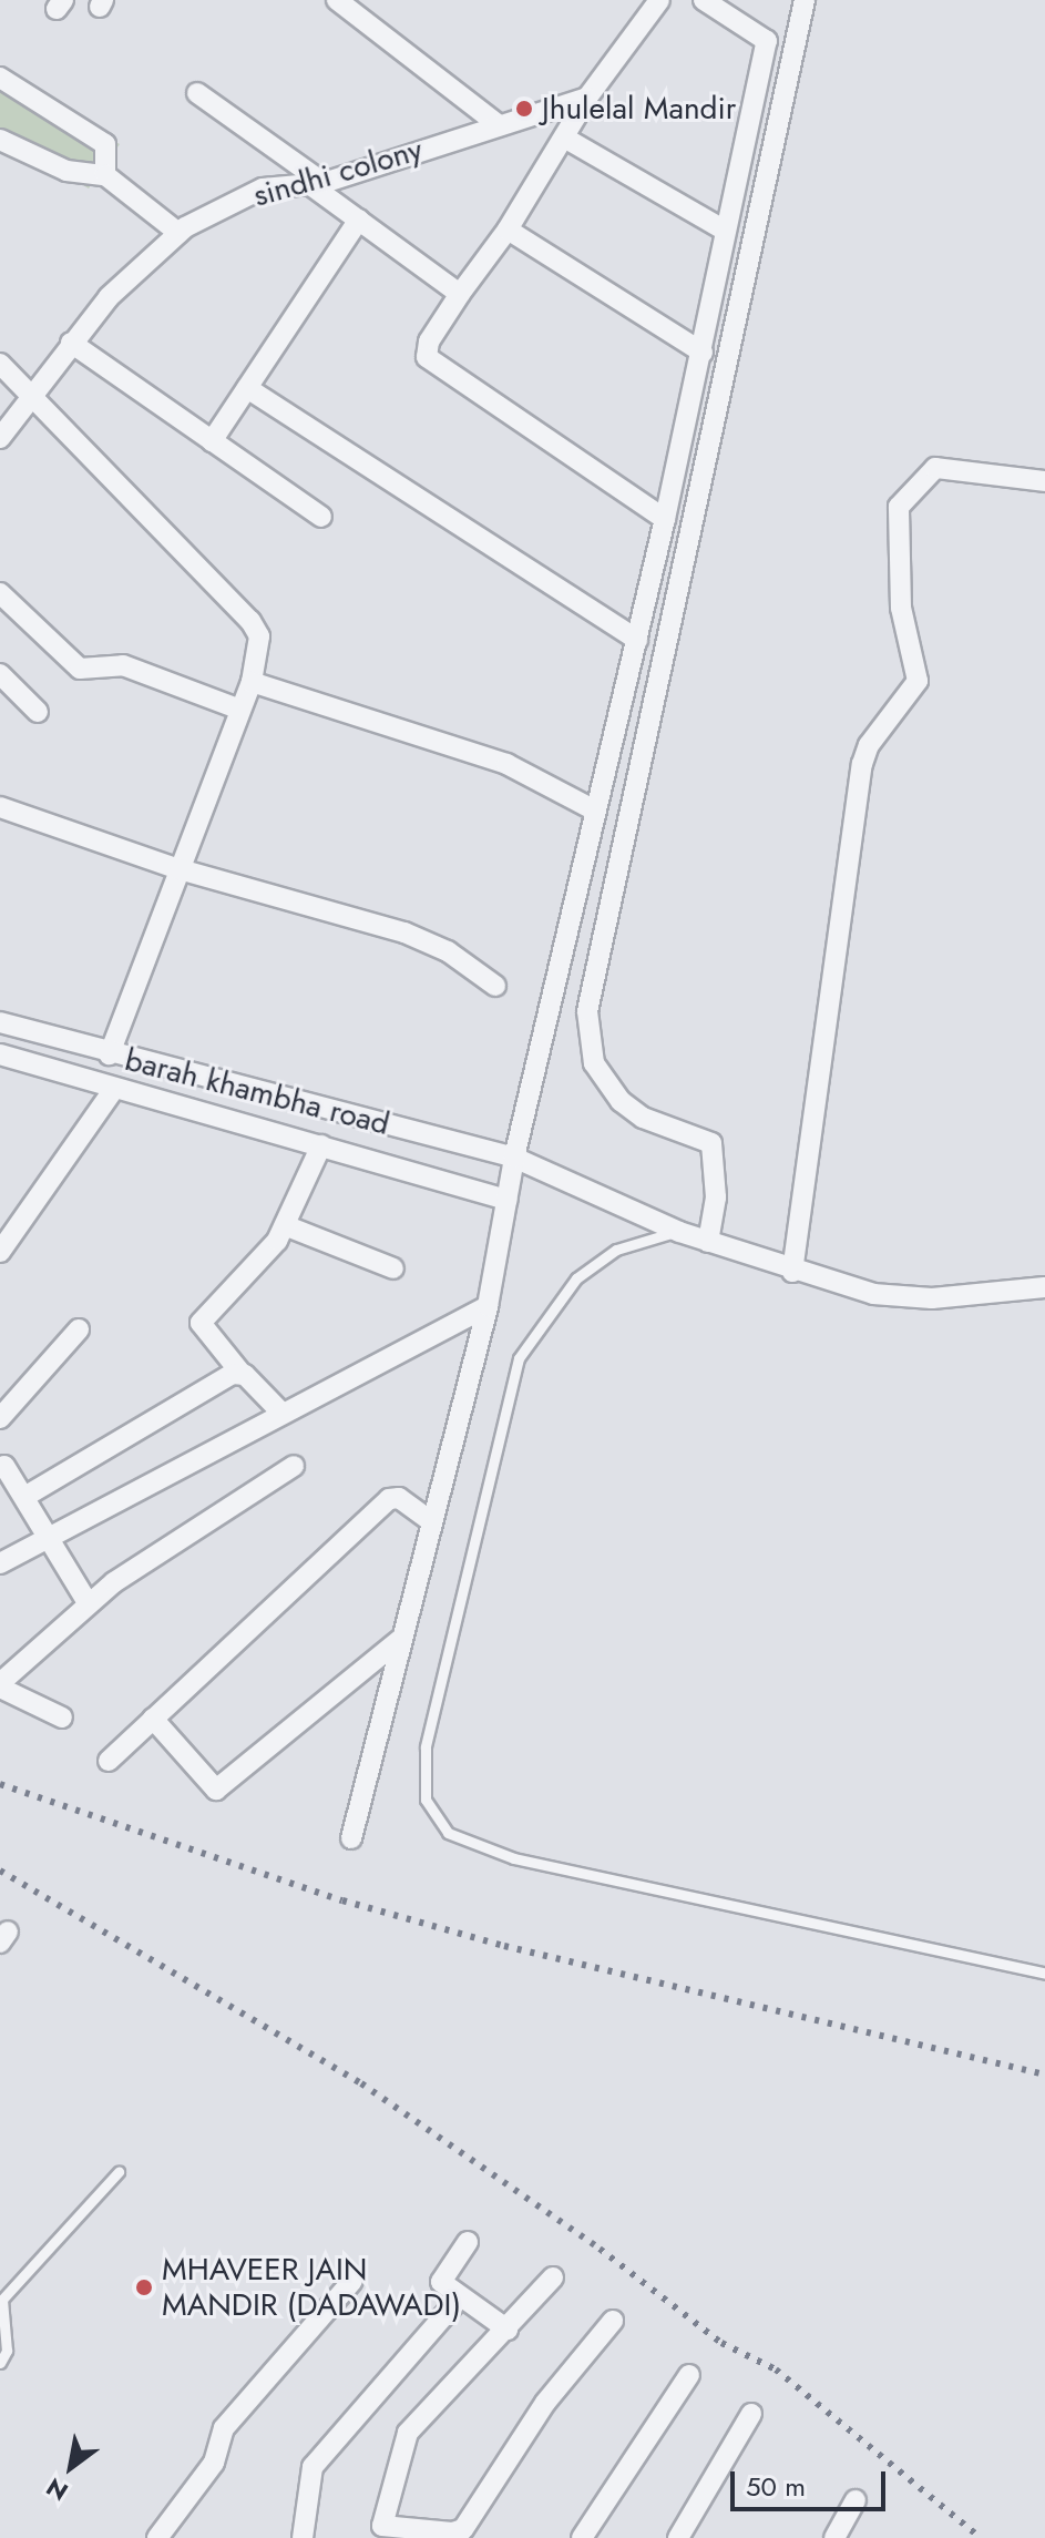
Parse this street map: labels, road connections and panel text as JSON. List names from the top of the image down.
{
  "streets": {
    "street": ["sindhi colony", "barah khambha road"]
  },
  "places": ["Jhulelal Mandir", "MHAVEER JAIN MANDIR (DADAWADI)"],
  "scale_bar": "50 m",
  "north": "bottom left"
}
